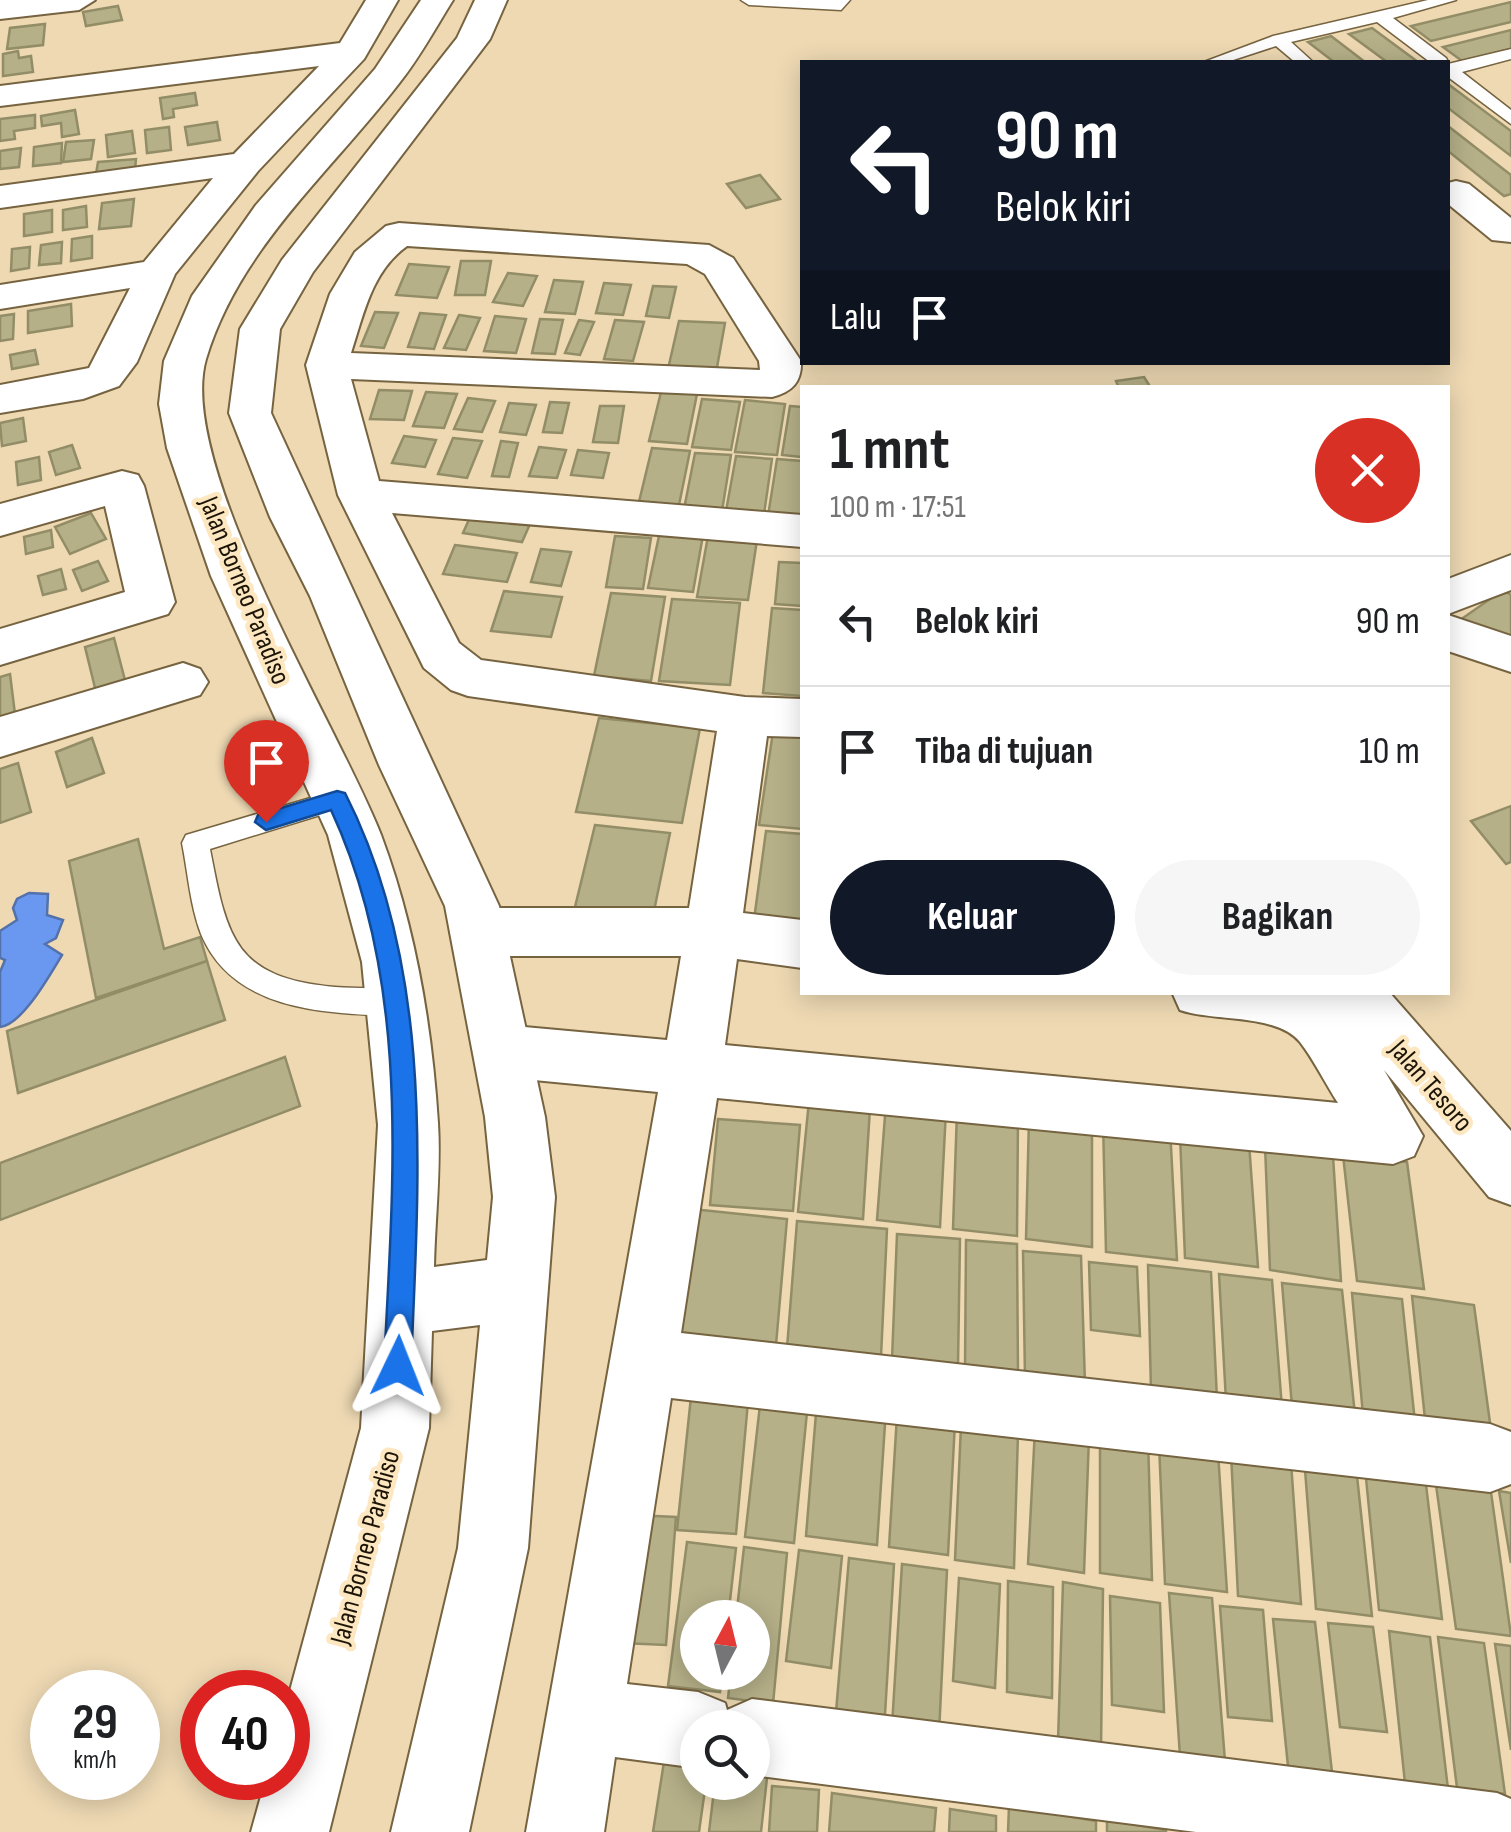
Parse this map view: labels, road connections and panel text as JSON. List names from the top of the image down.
{
  "streets": {
    "street": ["Jalan Borneo Paradiso", "Jalan Tesoro"]
  },
  "north": "top",
  "page": {
    "turn": ["90 m", "Belok kiri"],
    "then": "Lalu",
    "heading": ["1 mnt", "100 m · 17:51"],
    "list": [
      {
        "name": "Belok kiri",
        "value": "90 m"
      },
      {
        "name": "Tiba di tujuan",
        "value": "10 m"
      }
    ],
    "buttons": ["Keluar", "Bagikan"],
    "speed": "29 km/h",
    "limit": "40"
  }
}
